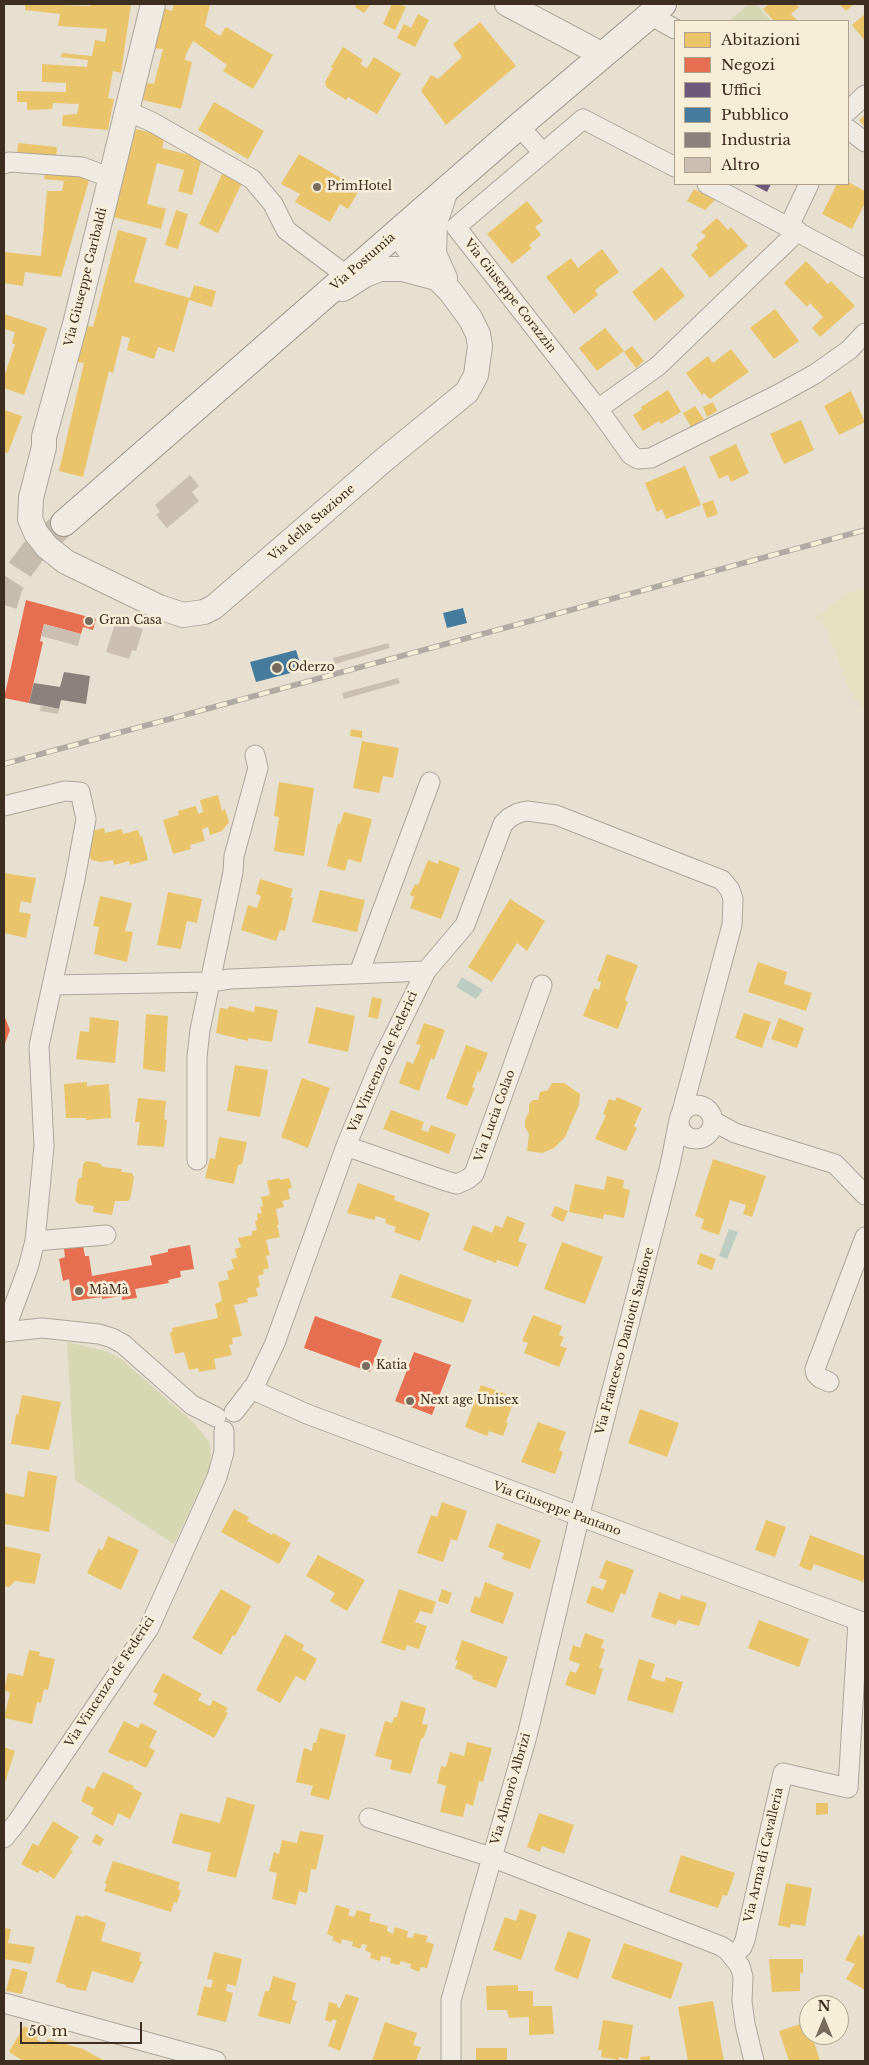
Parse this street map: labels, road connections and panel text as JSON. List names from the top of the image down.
{
  "streets": {
    "main road": ["Via Postumia"],
    "street": [
      "Via Giuseppe Garibaldi",
      "Via Giuseppe Corazzin",
      "Via della Stazione",
      "Via Vincenzo de Federici",
      "Via Lucia Colao",
      "Via Francesco Daniotti Sanfiore",
      "Via Giuseppe Pantano",
      "Via Almorò Albrizi",
      "Via Arma di Cavalleria"
    ]
  },
  "crossings": [
    ["Via Postumia", "Via della Stazione"],
    ["Via Giuseppe Garibaldi", "Via della Stazione"],
    ["Via Vincenzo de Federici", "Via Lucia Colao"],
    ["Via Vincenzo de Federici", "Via Francesco Daniotti Sanfiore"],
    ["Via Vincenzo de Federici", "Via Giuseppe Pantano"],
    ["Via Francesco Daniotti Sanfiore", "Via Giuseppe Pantano"],
    ["Via Francesco Daniotti Sanfiore", "Via Almorò Albrizi"],
    ["Via Giuseppe Pantano", "Via Almorò Albrizi"],
    ["Via Giuseppe Pantano", "Via Arma di Cavalleria"]
  ],
  "places": [
    "PrimHotel",
    "Gran Casa",
    "Oderzo",
    "MàMà",
    "Katia",
    "Next age Unisex"
  ],
  "legend": [
    "Abitazioni",
    "Negozi",
    "Uffici",
    "Pubblico",
    "Industria",
    "Altro"
  ],
  "scale_bar": "50 m",
  "north": "top"
}
